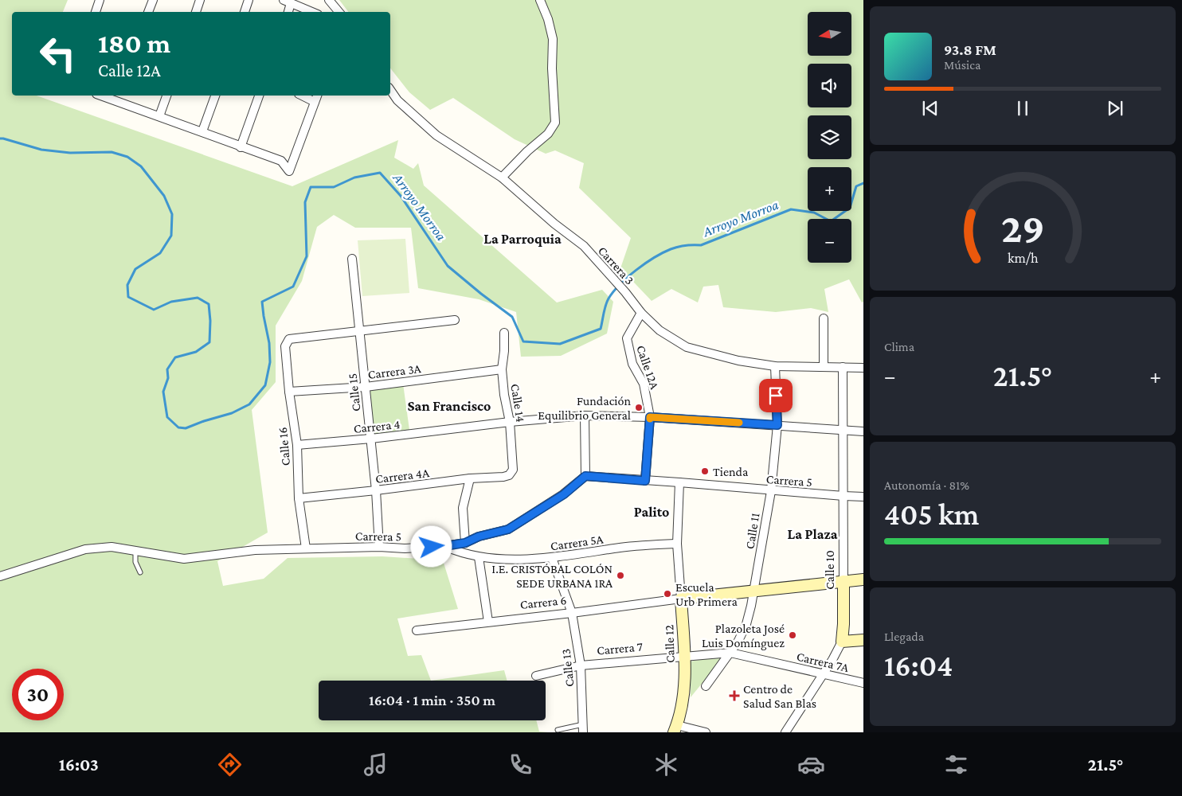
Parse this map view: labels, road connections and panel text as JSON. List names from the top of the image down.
{
  "streets": {
    "street": [
      "Carrera 3",
      "Calle 12A",
      "Carrera 3A",
      "Calle 15",
      "Calle 14",
      "Carrera 4",
      "Calle 16",
      "Carrera 4A",
      "Carrera 5",
      "Calle 11",
      "Carrera 5A",
      "Calle 10",
      "Carrera 6",
      "Calle 12",
      "Carrera 7",
      "Carrera 7A",
      "Calle 13"
    ]
  },
  "crossings": [
    ["Carrera 3", "Calle 12A"],
    ["Carrera 3", "Calle 11"],
    ["Carrera 3", "Calle 10"],
    ["Calle 12A", "Carrera 4"],
    ["Calle 12A", "Carrera 5"],
    ["Carrera 3A", "Calle 15"],
    ["Carrera 3A", "Calle 14"],
    ["Carrera 3A", "Calle 16"],
    ["Calle 15", "Carrera 4"],
    ["Calle 15", "Calle 16"],
    ["Calle 15", "Carrera 4A"],
    ["Calle 15", "Carrera 5"],
    ["Calle 14", "Carrera 4"],
    ["Calle 14", "Carrera 4A"],
    ["Carrera 4", "Calle 16"],
    ["Carrera 4", "Calle 11"],
    ["Carrera 4", "Calle 10"],
    ["Calle 16", "Carrera 4A"],
    ["Calle 16", "Carrera 5"],
    ["Carrera 5", "Calle 11"],
    ["Carrera 5", "Carrera 5A"],
    ["Carrera 5", "Calle 10"],
    ["Carrera 5", "Calle 12"],
    ["Calle 11", "Carrera 6"],
    ["Calle 11", "Carrera 7"],
    ["Calle 11", "Carrera 7A"],
    ["Carrera 5A", "Calle 12"],
    ["Carrera 5A", "Calle 13"],
    ["Calle 10", "Carrera 6"],
    ["Calle 10", "Carrera 7A"],
    ["Carrera 6", "Calle 12"],
    ["Carrera 6", "Calle 13"],
    ["Calle 12", "Carrera 7"],
    ["Carrera 7", "Carrera 7A"],
    ["Carrera 7", "Calle 13"]
  ],
  "districts": [
    "La Parroquia",
    "San Francisco",
    "Palito",
    "La Plaza"
  ],
  "water": ["Arroyo Morroa"],
  "places": {
    "other": [
      "Fundación Equilibrio General",
      "Tienda",
      "I.E. CRISTÓBAL COLÓN SEDE URBANA 1RA",
      "Escuela Urb Primera",
      "Plazoleta José Luis Domínguez"
    ],
    "health": ["Centro de Salud San Blas"]
  },
  "north": "left",
  "page": {
    "map_buttons": ["+", "−"],
    "turn": ["180 m", "Calle 12A"],
    "song": ["93.8 FM", "Música"],
    "tile": [
      "Clima",
      ["Autonomía · 81%", "405 km"],
      ["Llegada", "16:04"]
    ],
    "heat": ["−", "21.5°", "+"],
    "limit": "30",
    "trip": "16:04 · 1 min · 350 m",
    "tabs": ["16:03", "21.5°"],
    "gauge": ["29", "km/h"]
  }
}
